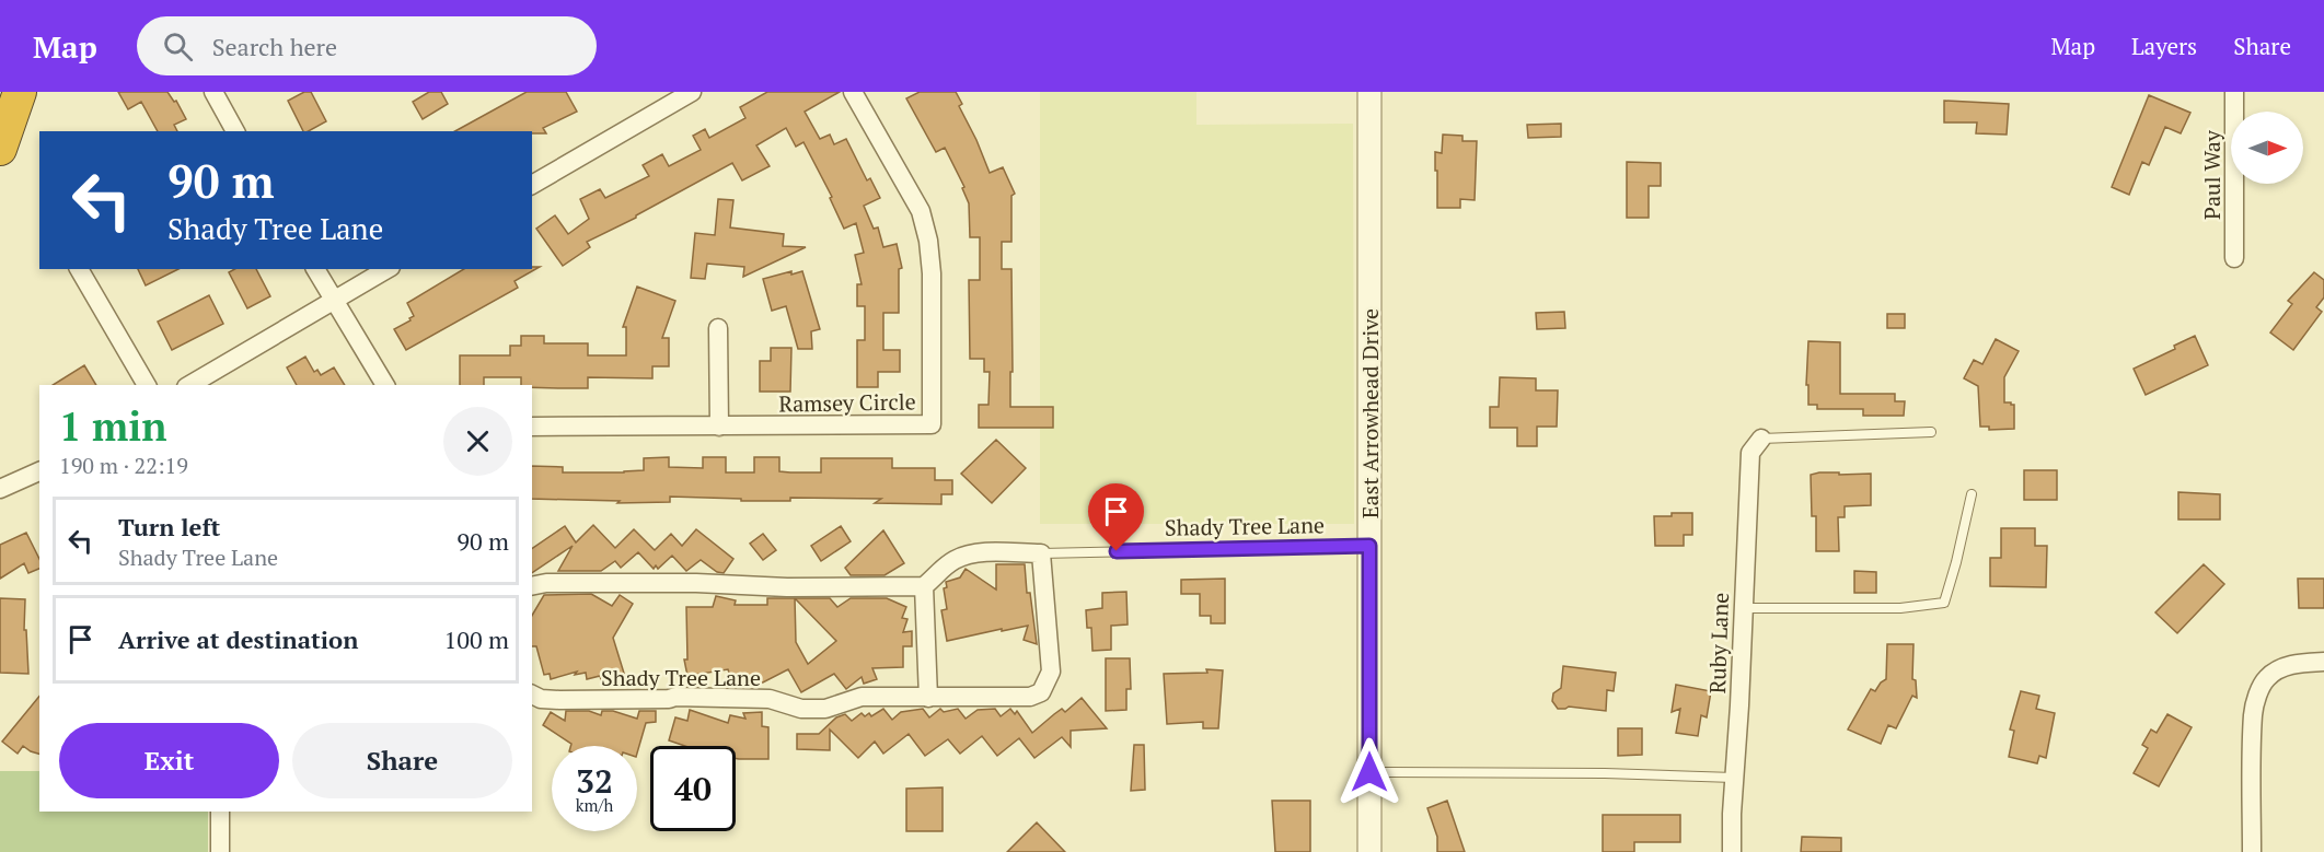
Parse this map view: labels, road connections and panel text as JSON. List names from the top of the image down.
{
  "streets": {
    "street": [
      "Paul Way",
      "Ramsey Circle",
      "East Arrowhead Drive",
      "Shady Tree Lane",
      "Ruby Lane"
    ]
  },
  "crossings": [
    ["East Arrowhead Drive", "Shady Tree Lane"]
  ],
  "north": "right",
  "page": {
    "header": "Map",
    "search": "Search here",
    "nav": ["Map", "Layers", "Share"],
    "turn": ["90 m", "Shady Tree Lane"],
    "heading": ["1 min", "190 m · 22:19"],
    "list": [
      {
        "name": "Turn left",
        "note": "Shady Tree Lane",
        "value": "90 m"
      },
      {
        "name": "Arrive at destination",
        "value": "100 m"
      }
    ],
    "buttons": ["Exit", "Share"],
    "speed": "32 km/h",
    "limit": "40"
  }
}
